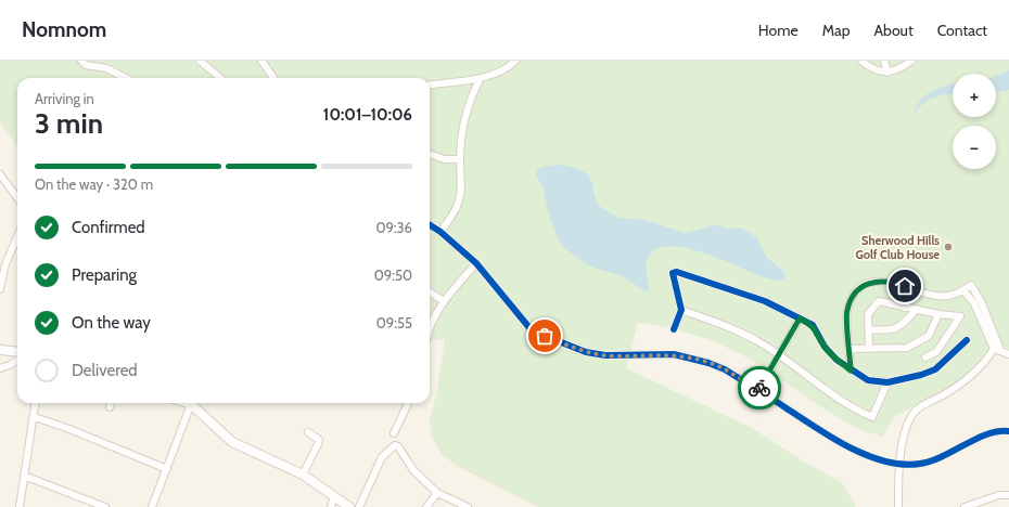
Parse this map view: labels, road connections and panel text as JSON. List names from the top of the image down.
{
  "places": ["Sherwood Hills Golf Club House"],
  "page": {
    "header": "Nomnom",
    "nav": [
      "Home",
      "Map",
      "About",
      "Contact"
    ],
    "map_buttons": ["+", "−"],
    "heading": ["3 min", "Arriving in", "10:01–10:06"],
    "bar": "On the way · 320 m",
    "list": [
      ["Confirmed", "09:36"],
      ["Preparing", "09:50"],
      ["On the way", "09:55"],
      "Delivered"
    ]
  }
}
